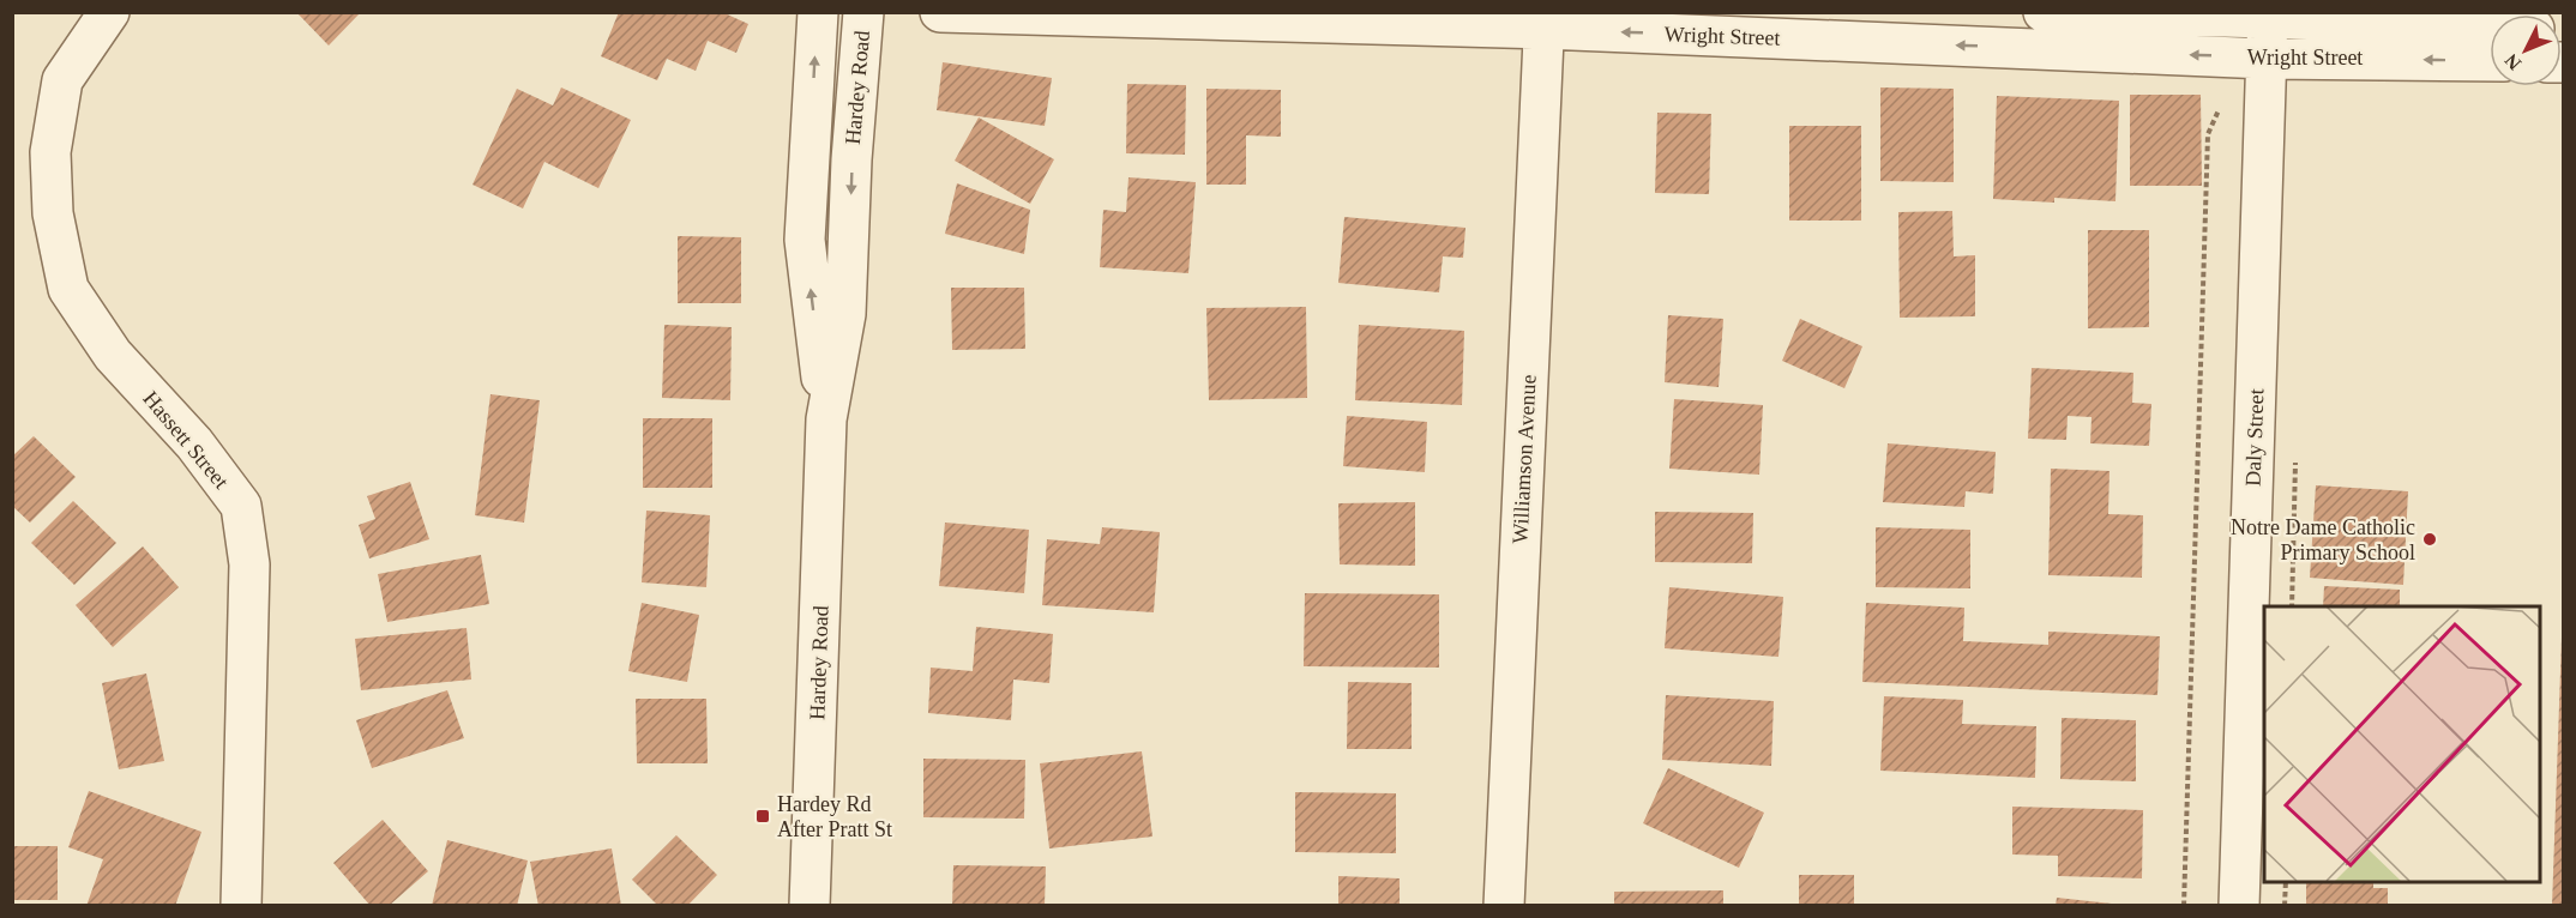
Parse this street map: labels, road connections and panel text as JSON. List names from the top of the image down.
{
  "streets": {
    "street": [
      "Wright Street",
      "Hardey Road",
      "Daly Street",
      "Hassett Street",
      "Williamson Avenue"
    ]
  },
  "crossings": [
    ["Wright Street", "Daly Street"],
    ["Wright Street", "Williamson Avenue"]
  ],
  "places": {
    "other": ["Notre Dame Catholic Primary School"],
    "transit": ["Hardey Rd After Pratt St"]
  },
  "north": "bottom left"
}
